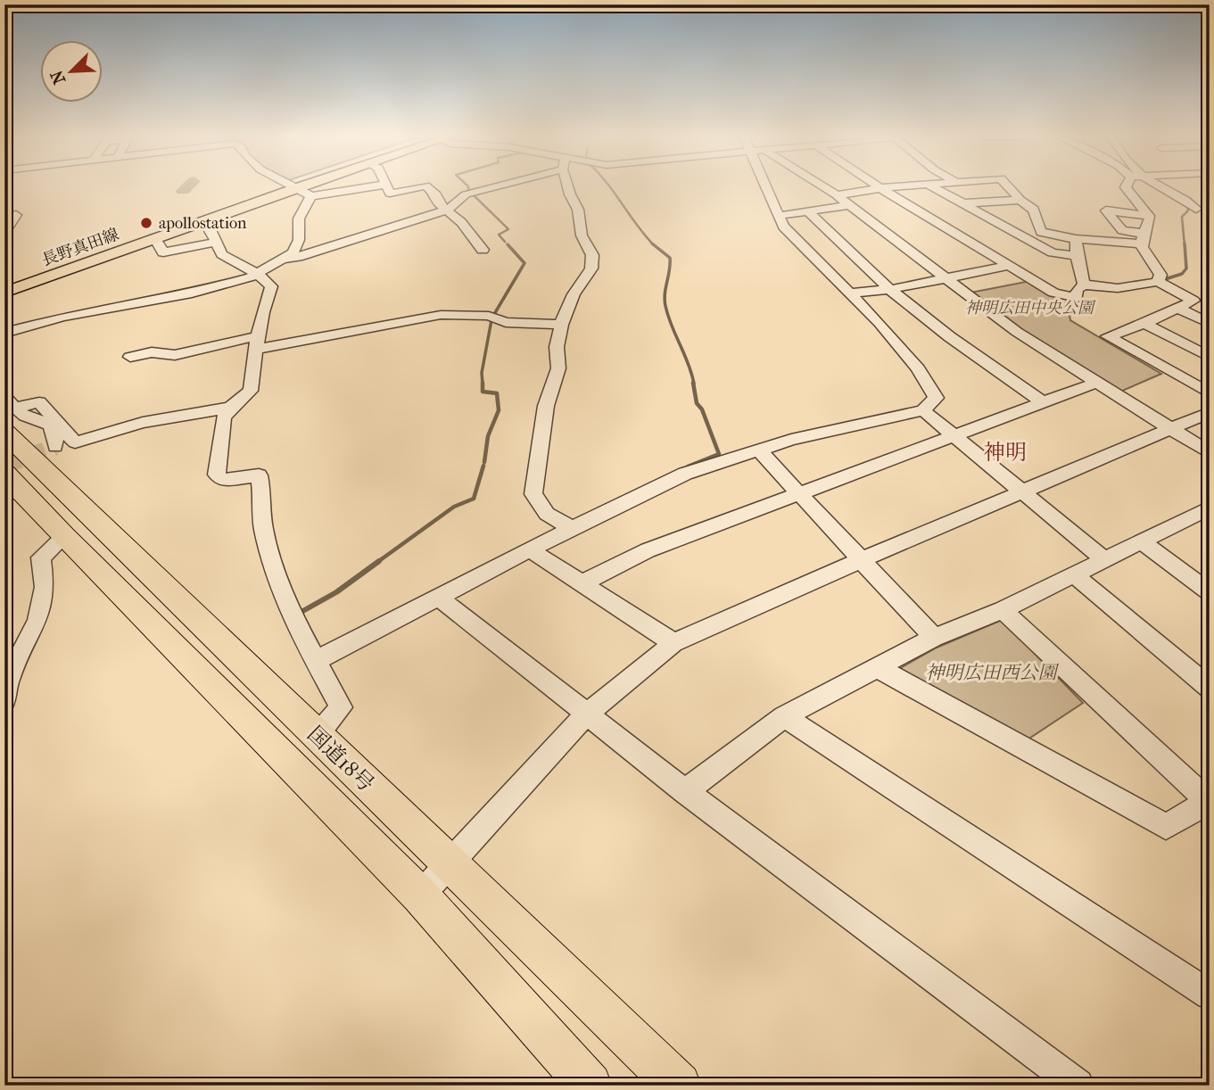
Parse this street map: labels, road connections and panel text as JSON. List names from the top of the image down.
{
  "streets": {
    "highway": ["国道18号"],
    "main road": ["長野真田線"]
  },
  "districts": ["神明"],
  "parks": ["神明広田中央公園", "神明広田西公園"],
  "places": ["apollostation"],
  "north": "bottom left"
}
